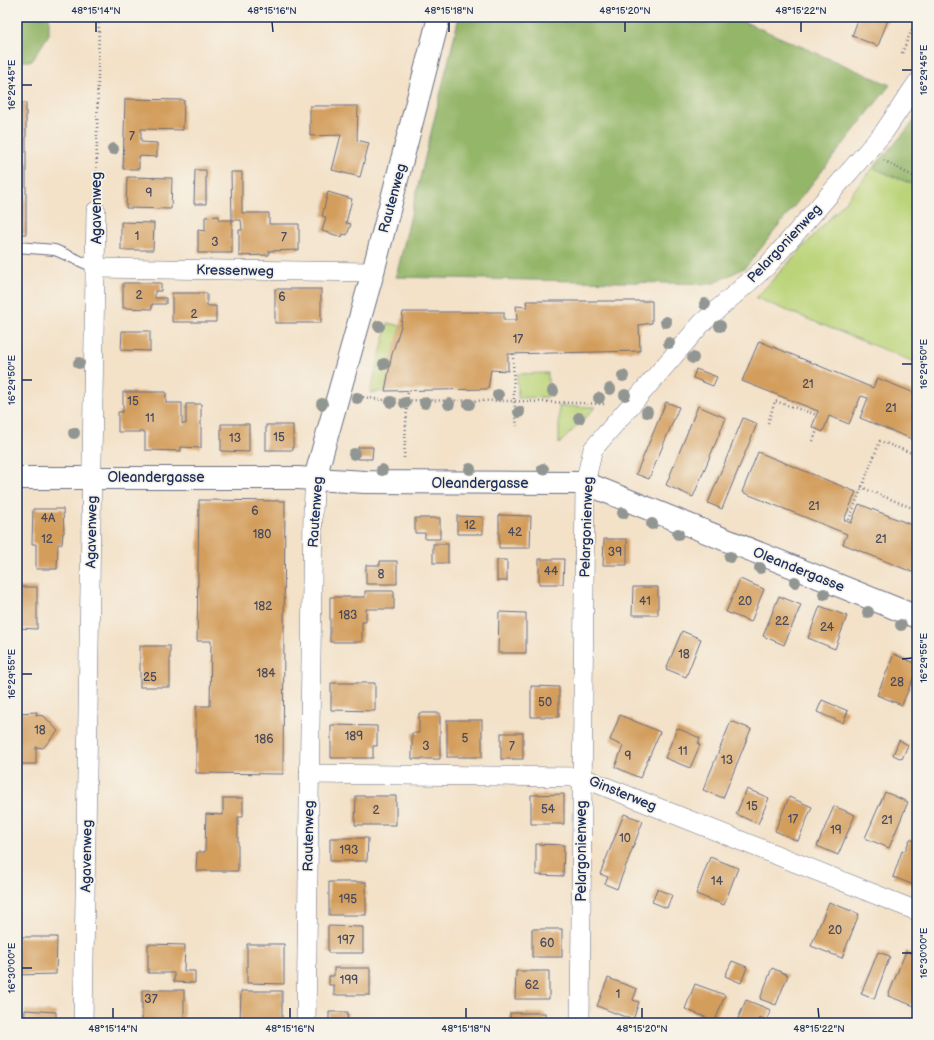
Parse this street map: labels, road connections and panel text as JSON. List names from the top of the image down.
{
  "streets": {
    "street": [
      "Rautenweg",
      "Agavenweg",
      "Pelargonienweg",
      "Kressenweg",
      "Oleandergasse",
      "Ginsterweg"
    ]
  },
  "crossings": [
    ["Rautenweg", "Kressenweg"],
    ["Rautenweg", "Oleandergasse"],
    ["Rautenweg", "Ginsterweg"],
    ["Agavenweg", "Kressenweg"],
    ["Agavenweg", "Oleandergasse"],
    ["Pelargonienweg", "Oleandergasse"],
    ["Pelargonienweg", "Ginsterweg"]
  ],
  "house_numbers": [
    "7",
    "9",
    "1",
    "7",
    "3",
    "2",
    "6",
    "2",
    "17",
    "21",
    "15",
    "21",
    "11",
    "15",
    "13",
    "21",
    "6",
    "4A",
    "12",
    "42",
    "180",
    "12",
    "21",
    "39",
    "44",
    "8",
    "41",
    "20",
    "182",
    "183",
    "22",
    "24",
    "18",
    "184",
    "25",
    "28",
    "50",
    "18",
    "189",
    "5",
    "186",
    "3",
    "7",
    "11",
    "9",
    "13",
    "15",
    "54",
    "2",
    "17",
    "21",
    "19",
    "10",
    "193",
    "14",
    "195",
    "20",
    "197",
    "60",
    "199",
    "62",
    "1",
    "37"
  ],
  "coordinates": [
    "48°15'14\"N",
    "48°15'16\"N",
    "48°15'18\"N",
    "48°15'20\"N",
    "48°15'22\"N",
    "16°29'45\"E",
    "16°29'50\"E",
    "16°29'55\"E",
    "16°30'00\"E"
  ]
}
